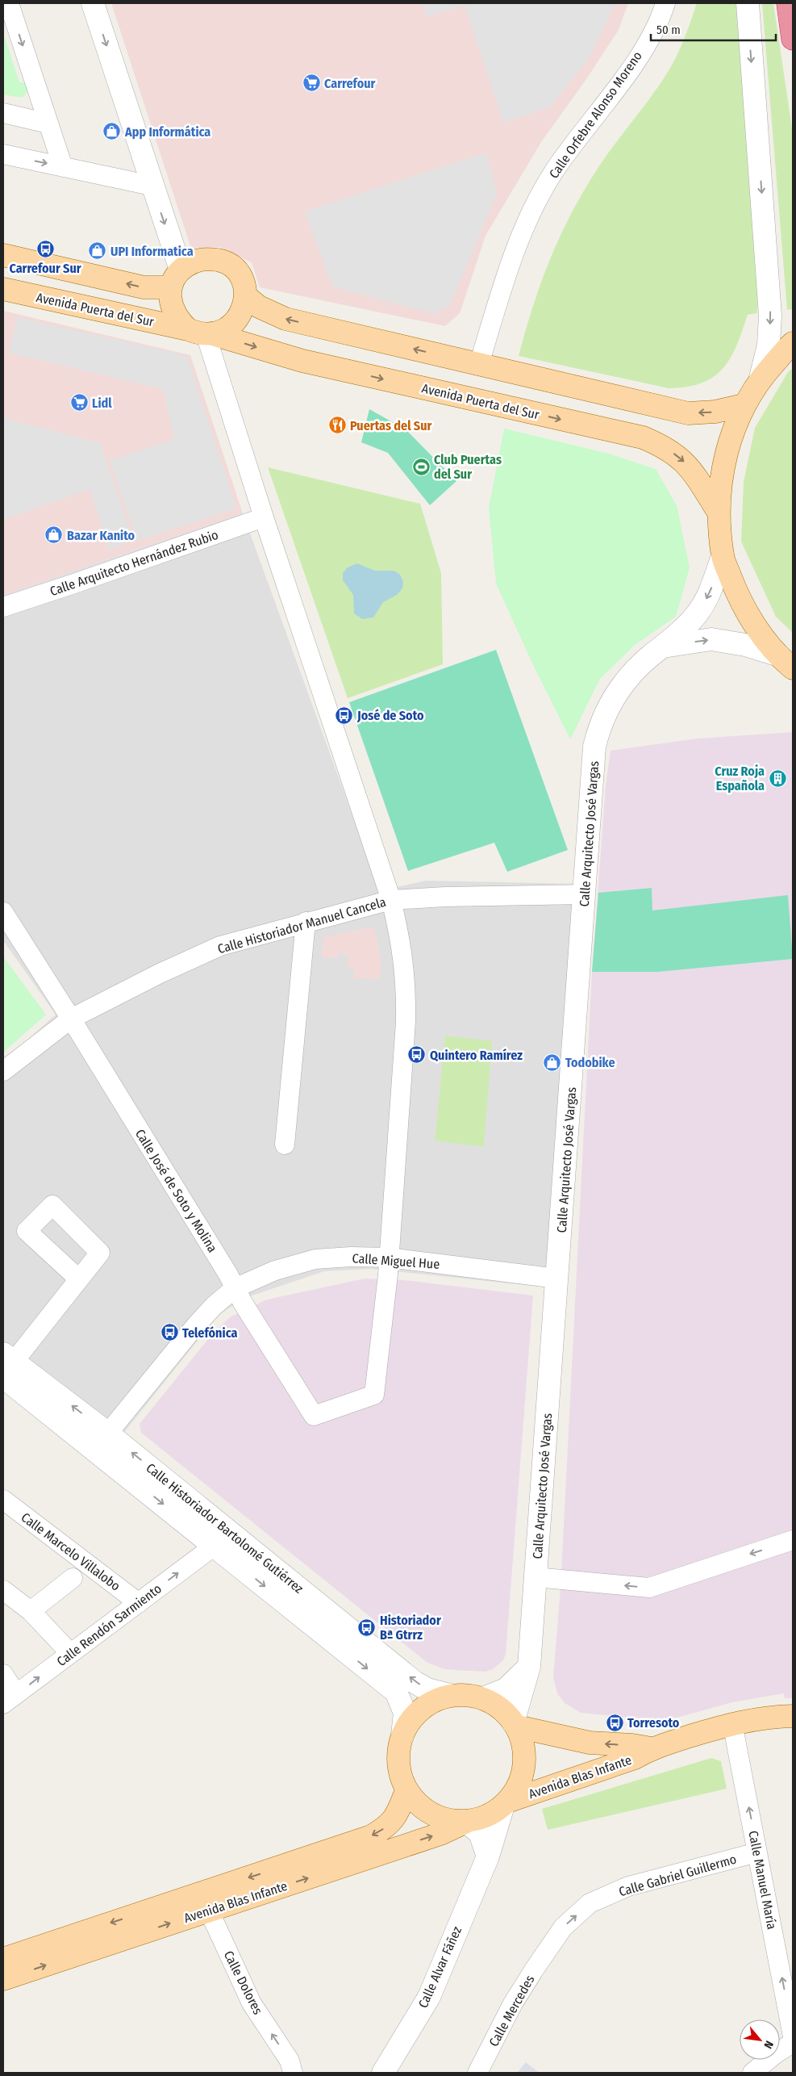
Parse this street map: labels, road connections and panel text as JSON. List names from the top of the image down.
{
  "streets": {
    "main road": ["Avenida Puerta del Sur", "Avenida Blas Infante"],
    "street": [
      "Calle Orfebre Alonso Moreno",
      "Calle Arquitecto Hernández Rubio",
      "Calle Arquitecto José Vargas",
      "Calle Historiador Manuel Cancela",
      "Calle José de Soto y Molina",
      "Calle Miguel Hue",
      "Calle Historiador Bartolomé Gutiérrez",
      "Calle Marcelo Villalobo",
      "Calle Rendón Sarmiento",
      "Calle Gabriel Guillermo",
      "Calle Manuel María",
      "Calle Alvar Fáñez",
      "Calle Dolores",
      "Calle Mercedes"
    ]
  },
  "crossings": [
    ["Calle Arquitecto José Vargas", "Calle Historiador Manuel Cancela"],
    ["Calle Arquitecto José Vargas", "Calle Miguel Hue"],
    ["Calle Arquitecto José Vargas", "Calle Historiador Bartolomé Gutiérrez"],
    ["Calle Arquitecto José Vargas", "Avenida Blas Infante"],
    ["Calle Arquitecto José Vargas", "Calle Alvar Fáñez"],
    ["Calle Historiador Manuel Cancela", "Calle José de Soto y Molina"],
    ["Calle José de Soto y Molina", "Calle Miguel Hue"],
    ["Calle Miguel Hue", "Calle Historiador Bartolomé Gutiérrez"],
    ["Calle Historiador Bartolomé Gutiérrez", "Calle Rendón Sarmiento"],
    ["Calle Historiador Bartolomé Gutiérrez", "Avenida Blas Infante"],
    ["Calle Historiador Bartolomé Gutiérrez", "Calle Alvar Fáñez"],
    ["Calle Marcelo Villalobo", "Calle Rendón Sarmiento"],
    ["Avenida Blas Infante", "Calle Manuel María"],
    ["Avenida Blas Infante", "Calle Alvar Fáñez"],
    ["Avenida Blas Infante", "Calle Dolores"],
    ["Calle Gabriel Guillermo", "Calle Manuel María"],
    ["Calle Gabriel Guillermo", "Calle Mercedes"]
  ],
  "one_way": [
    "Calle Rendón Sarmiento",
    "Calle Gabriel Guillermo",
    "Calle Manuel María",
    "Calle Dolores"
  ],
  "places": {
    "supermarket": ["Carrefour", "Lidl"],
    "shop": [
      "App Informática",
      "UPI Informatica",
      "Bazar Kanito",
      "Todobike"
    ],
    "bus stop": [
      "Carrefour Sur",
      "José de Soto",
      "Quintero Ramírez",
      "Telefónica",
      "Historiador Bª Gtrrz",
      "Torresoto"
    ],
    "restaurant": ["Puertas del Sur"],
    "sports": ["Club Puertas del Sur"],
    "building": ["Cruz Roja Española"]
  },
  "scale_bar": "50 m",
  "north": "bottom right"
}
